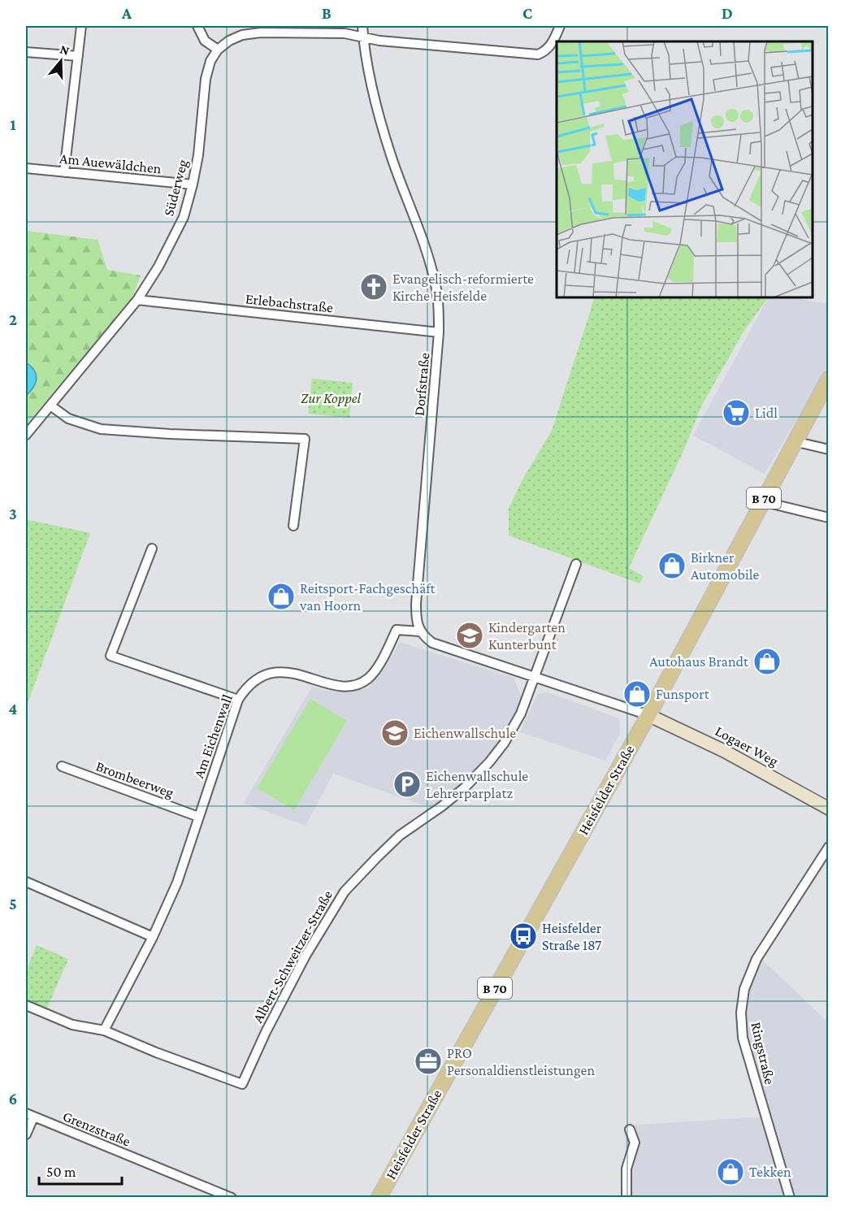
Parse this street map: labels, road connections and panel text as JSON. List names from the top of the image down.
{
  "streets": {
    "main road": ["B 70", "Heisfelder Straße"],
    "street": [
      "Am Auewäldchen",
      "Süderweg",
      "Erlebachstraße",
      "Dorfstraße",
      "Am Eichenwall",
      "Logaer Weg",
      "Brombeerweg",
      "Albert-Schweitzer-Straße",
      "Ringstraße",
      "Grenzstraße"
    ]
  },
  "crossings": [
    ["Am Auewäldchen", "Süderweg"],
    ["Süderweg", "Erlebachstraße"],
    ["Erlebachstraße", "Dorfstraße"],
    ["Dorfstraße", "Am Eichenwall"],
    ["Am Eichenwall", "Brombeerweg"],
    ["Am Eichenwall", "Albert-Schweitzer-Straße"],
    ["Logaer Weg", "Heisfelder Straße"]
  ],
  "parks": ["Zur Koppel"],
  "places": {
    "church": ["Evangelisch-reformierte Kirche Heisfelde"],
    "supermarket": ["Lidl"],
    "shop": [
      "Birkner Automobile",
      "Reitsport-Fachgeschäft van Hoorn",
      "Autohaus Brandt",
      "Funsport",
      "Tekken"
    ],
    "school or university": ["Kindergarten Kunterbunt", "Eichenwallschule"],
    "parking": ["Eichenwallschule Lehrerparplatz"],
    "bus stop": ["Heisfelder Straße 187"],
    "office": ["PRO Personaldienstleistungen"]
  },
  "scale_bar": "50 m",
  "north": "top",
  "grid": {
    "columns": [
      "A",
      "B",
      "C",
      "D"
    ],
    "rows": [
      "1",
      "2",
      "3",
      "4",
      "5",
      "6"
    ]
  }
}
